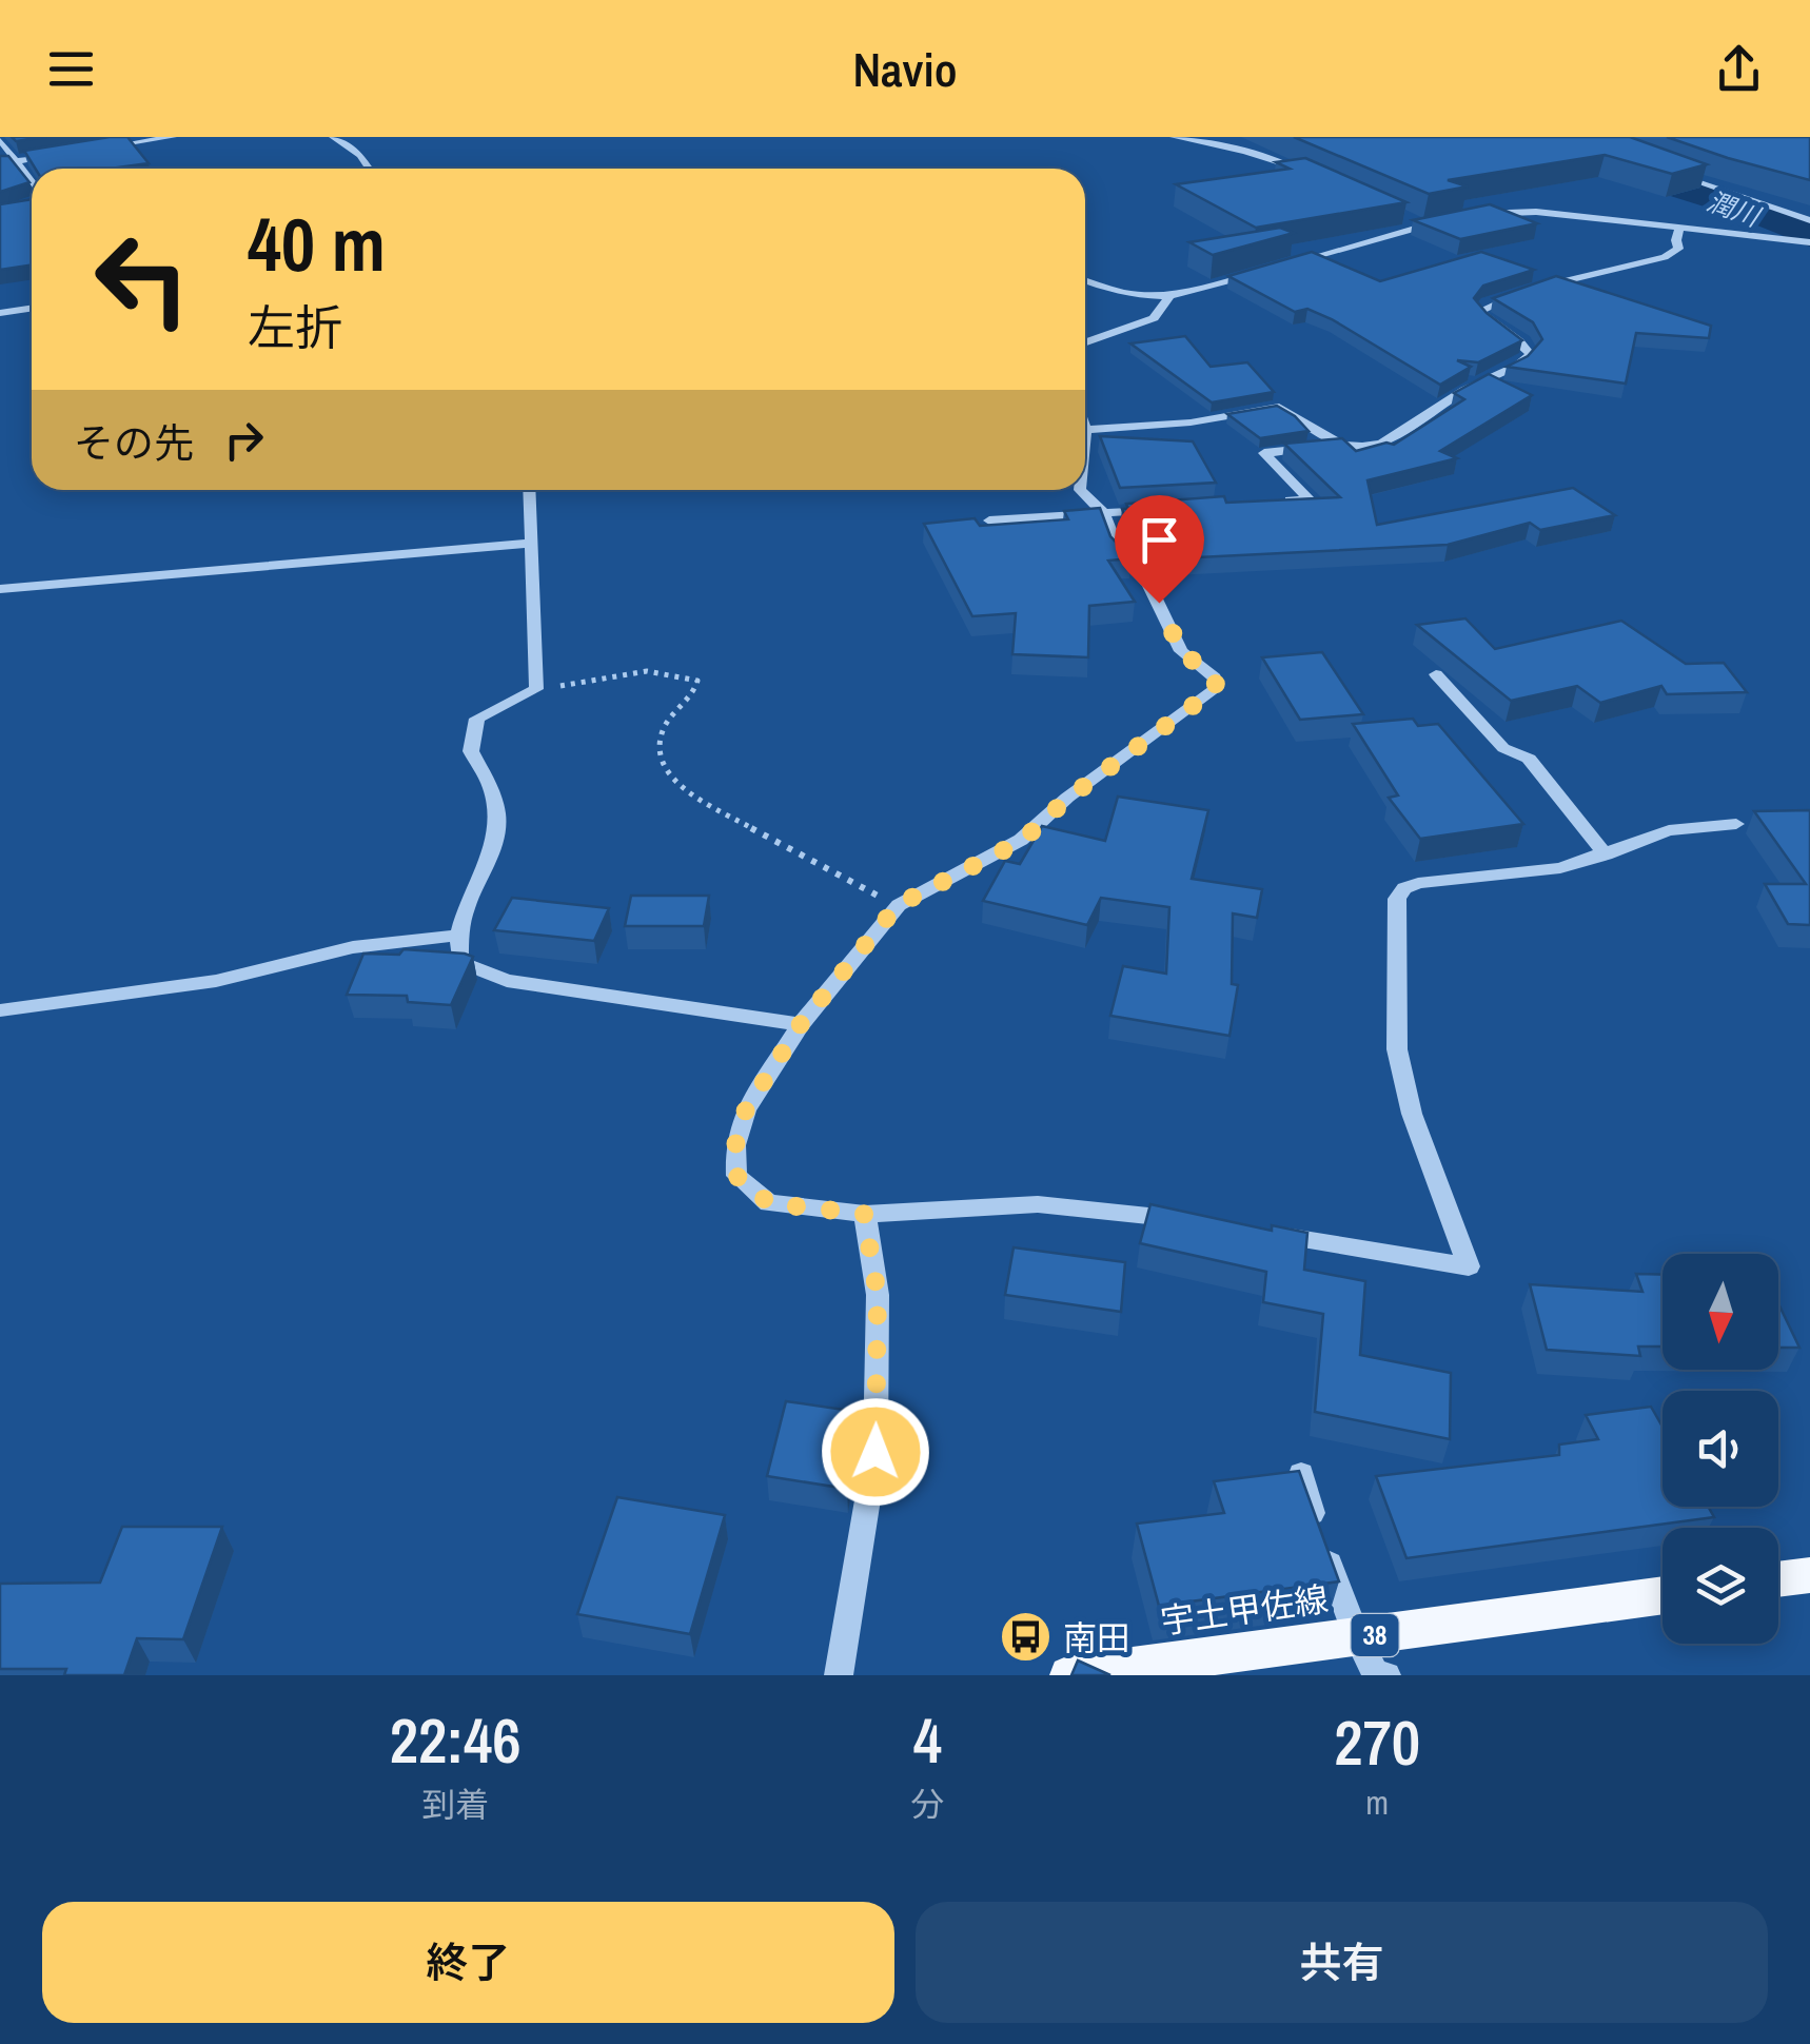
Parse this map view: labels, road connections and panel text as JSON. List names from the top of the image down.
{
  "streets": {
    "main road": ["宇土甲佐線", "38"]
  },
  "water": ["潤川"],
  "places": {
    "bus stop": ["南田"]
  },
  "north": "bottom",
  "page": {
    "header": "Navio",
    "turn": ["40 m", "左折"],
    "then": "その先",
    "eta": [
      "22:46",
      "到着",
      "4",
      "分",
      "270",
      "m"
    ],
    "buttons": ["終了", "共有"]
  }
}
